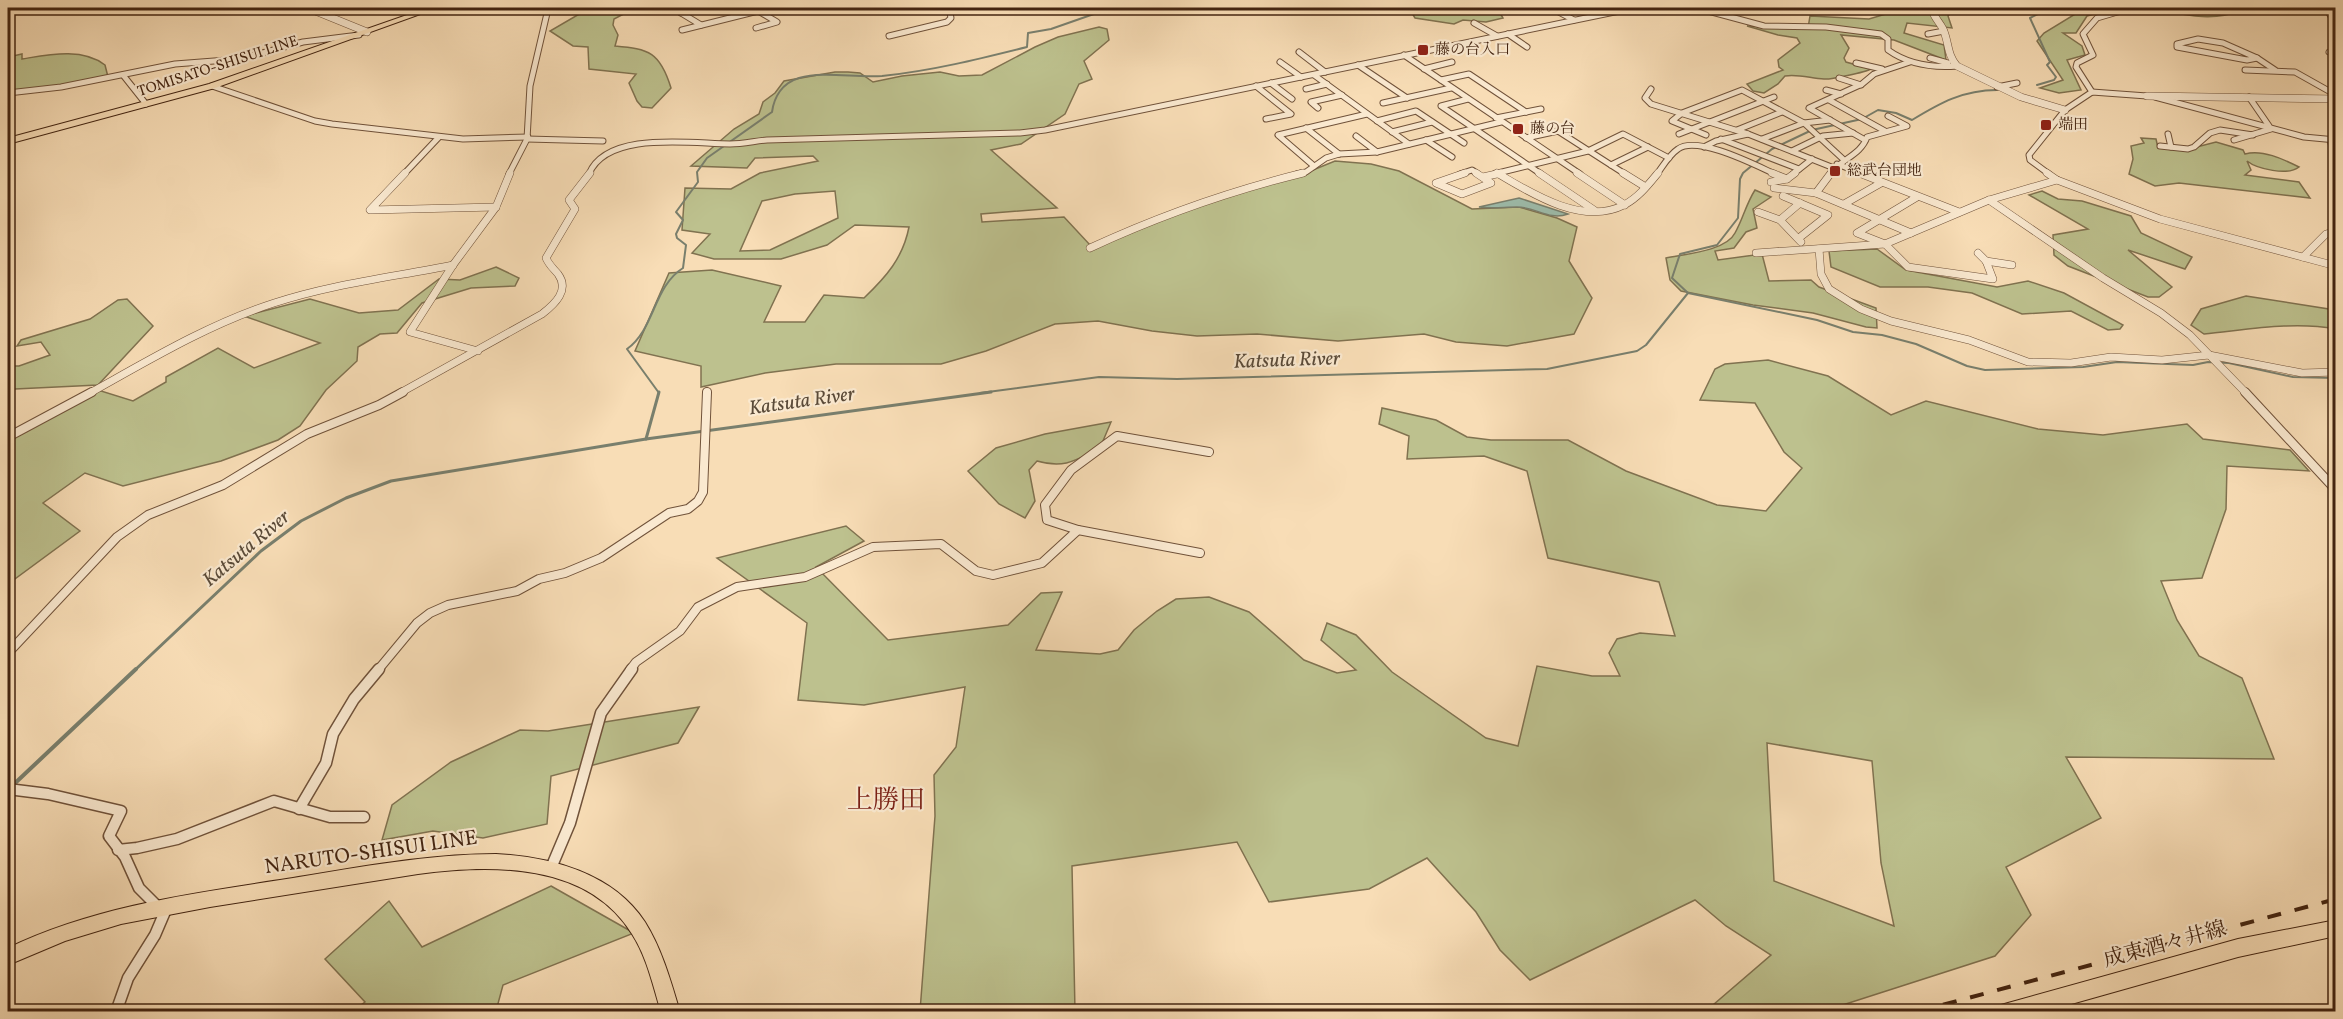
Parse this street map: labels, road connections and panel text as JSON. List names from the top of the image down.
{
  "streets": {
    "main road": ["TOMISATO-SHISUI LINE", "NARUTO-SHISUI LINE", "成東酒々井線"]
  },
  "districts": ["上勝田"],
  "water": ["Katsuta River"],
  "places": {
    "transit": [
      "藤の台入口",
      "端田",
      "藤の台",
      "総武台団地"
    ]
  }
}
